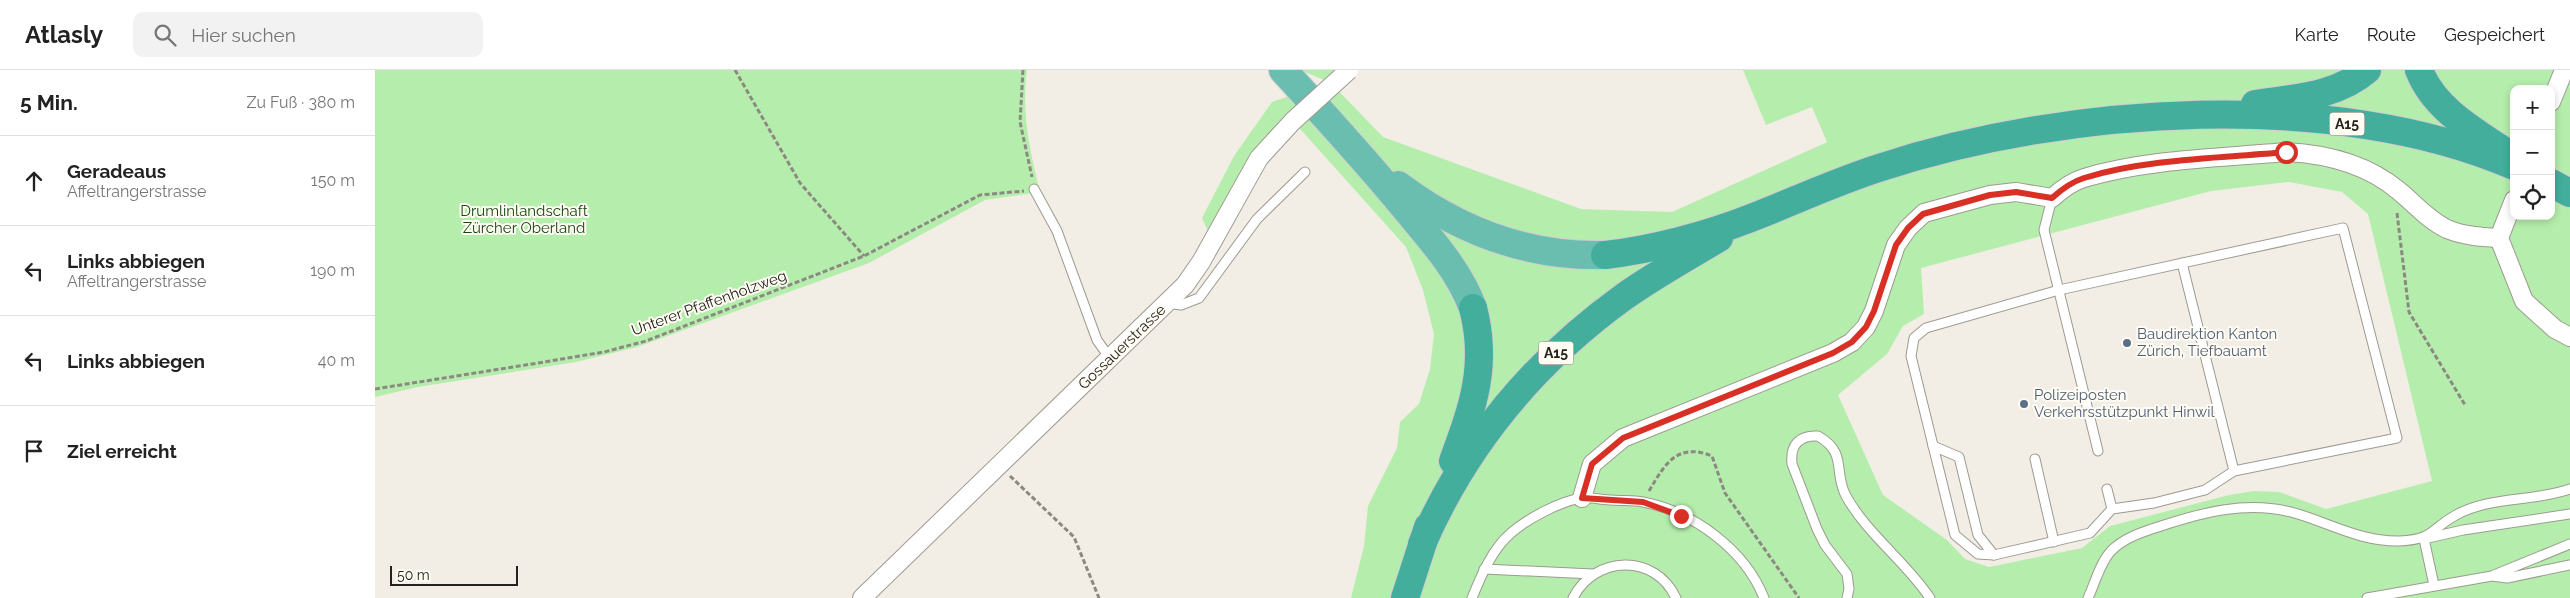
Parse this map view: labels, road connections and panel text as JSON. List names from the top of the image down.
{
  "streets": {
    "highway": ["A15"],
    "street": ["Gossauerstrasse"],
    "path": ["Unterer Pfaffenholzweg"]
  },
  "parks": ["Drumlinlandschaft Zürcher Oberland"],
  "places": ["Baudirektion Kanton Zürich, Tiefbauamt", "Polizeiposten Verkehrsstützpunkt Hinwil"],
  "scale_bar": "50 m",
  "page": {
    "header": "Atlasly",
    "search": "Hier suchen",
    "nav": ["Karte", "Route", "Gespeichert"],
    "heading": ["5 Min.", "Zu Fuß · 380 m"],
    "map_buttons": ["+", "−"],
    "list": [
      ["Geradeaus", "Affeltrangerstrasse", "150 m"],
      ["Links abbiegen", "Affeltrangerstrasse", "190 m"],
      ["Links abbiegen", "40 m"],
      "Ziel erreicht"
    ],
    "scale": "50 m"
  }
}
